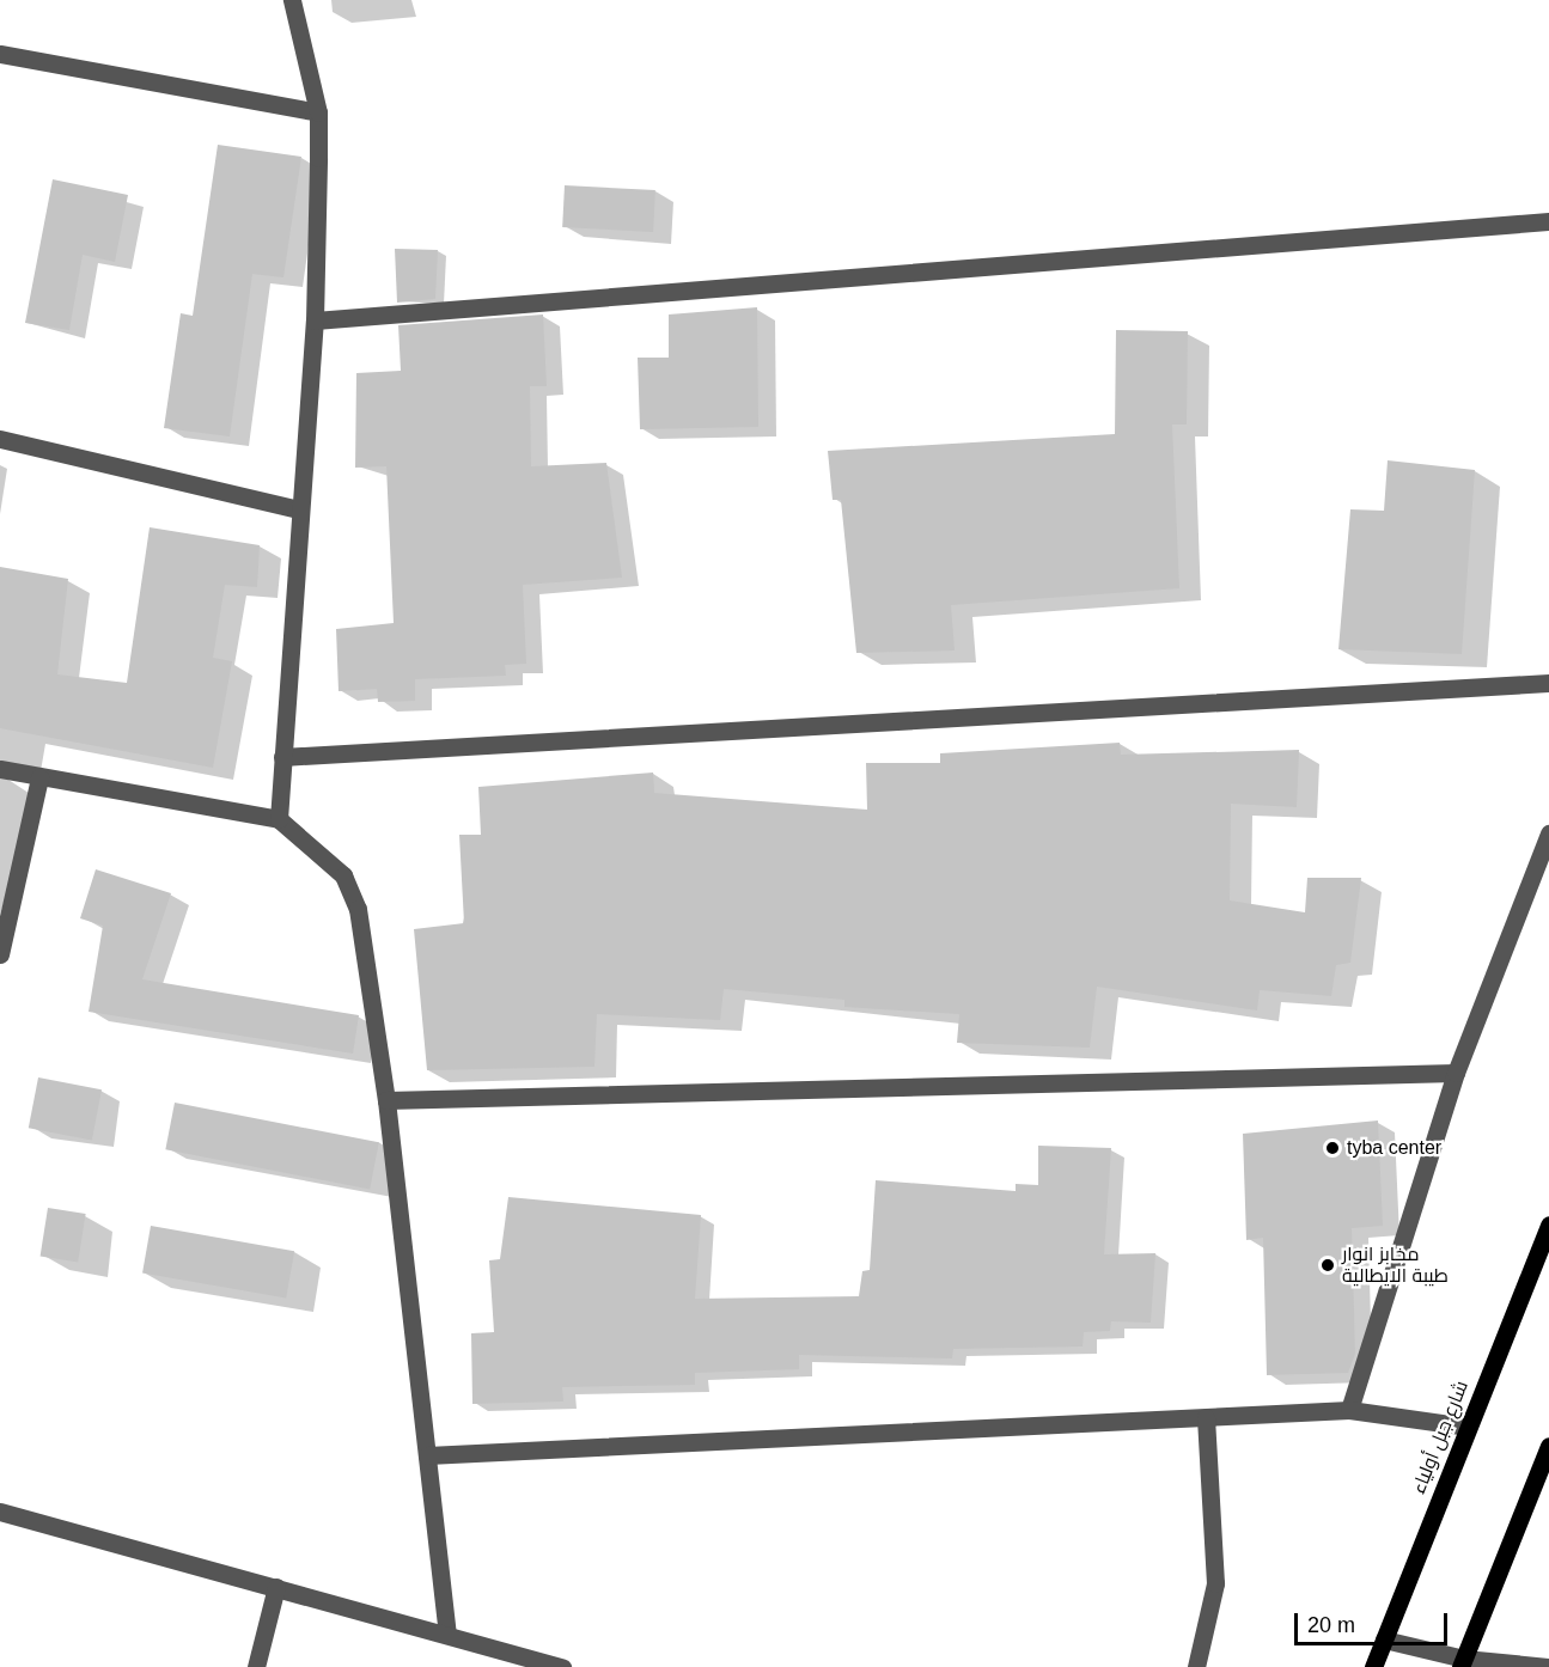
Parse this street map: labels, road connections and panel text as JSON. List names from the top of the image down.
{
  "streets": {
    "main road": ["شارع جبل أولياء"]
  },
  "places": ["tyba center", "مخابز انوار طيبة الايطالية"],
  "scale_bar": "20 m"
}
